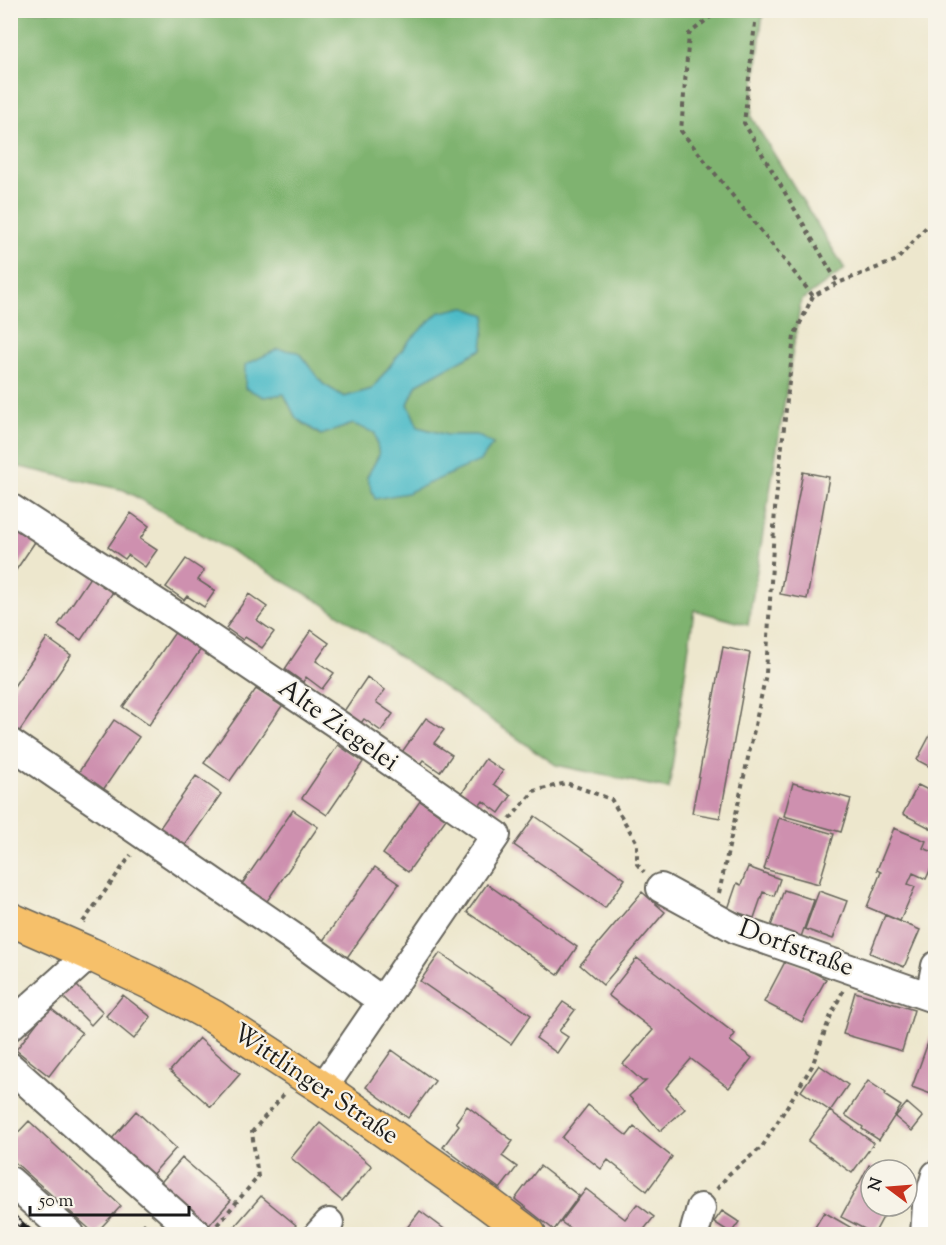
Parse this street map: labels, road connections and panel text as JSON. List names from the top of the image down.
{
  "streets": {
    "main road": ["Wittlinger Straße"],
    "street": ["Alte Ziegelei", "Dorfstraße"]
  },
  "scale_bar": "50 m",
  "north": "left"
}
